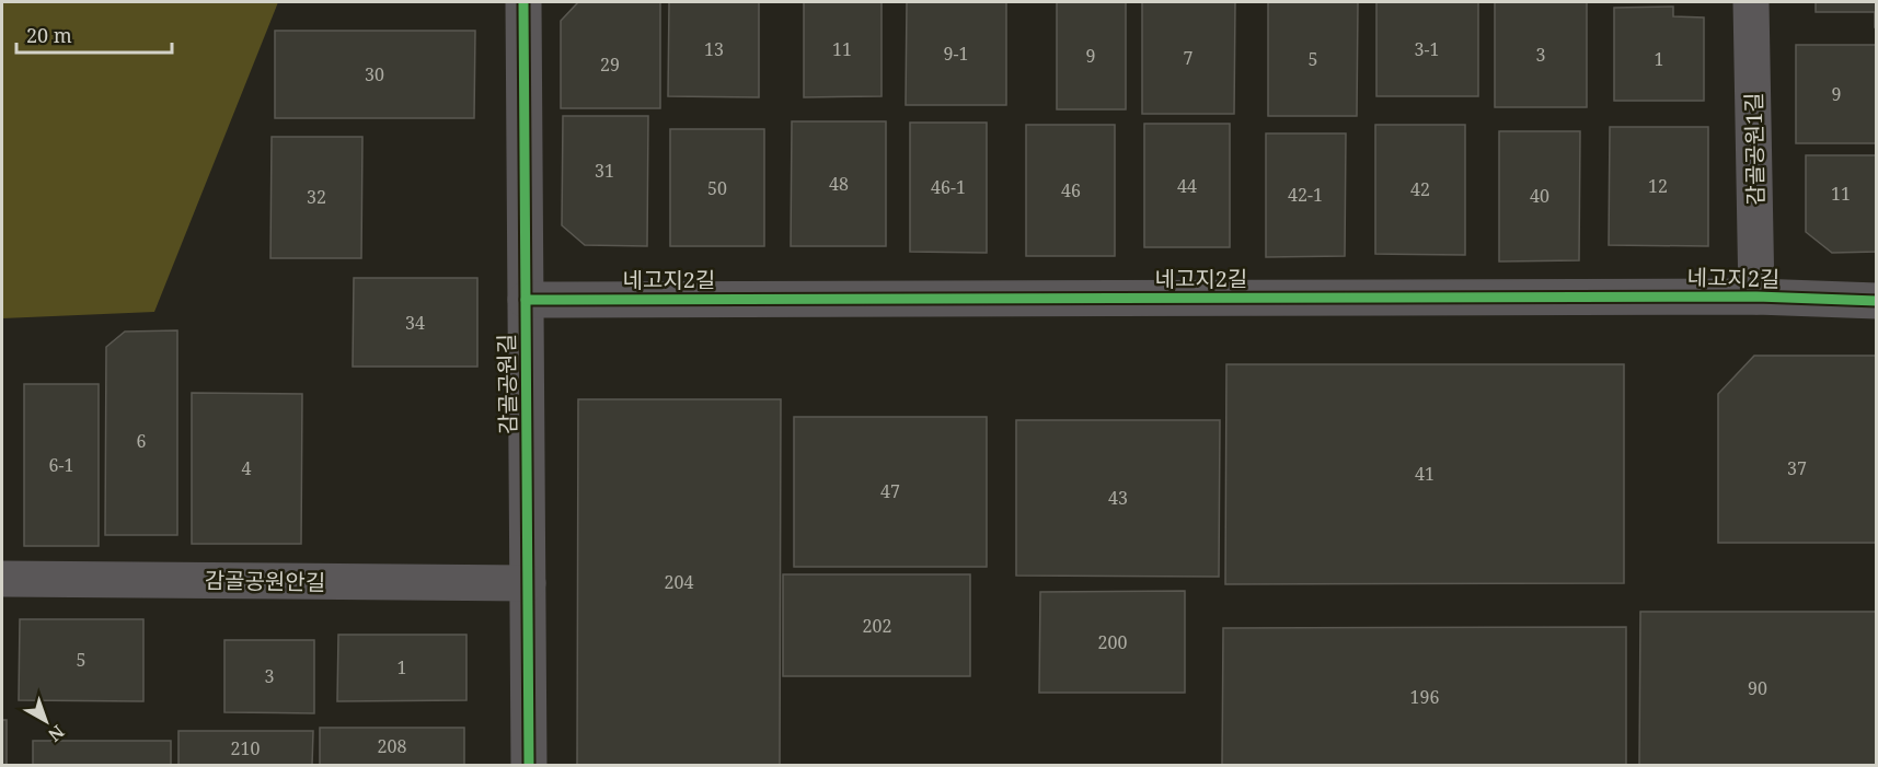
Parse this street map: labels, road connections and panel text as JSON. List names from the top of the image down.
{
  "streets": {
    "street": [
      "감골공원1길",
      "네고지2길",
      "감골공원길",
      "감골공원안길"
    ]
  },
  "crossings": [
    ["감골공원1길", "네고지2길"],
    ["네고지2길", "감골공원길"],
    ["감골공원길", "감골공원안길"]
  ],
  "house_numbers": [
    "13",
    "11",
    "3-1",
    "9-1",
    "3",
    "9",
    "7",
    "5",
    "1",
    "29",
    "30",
    "9",
    "31",
    "48",
    "44",
    "12",
    "46-1",
    "50",
    "42",
    "46",
    "11",
    "42-1",
    "40",
    "32",
    "34",
    "6",
    "6-1",
    "4",
    "37",
    "41",
    "47",
    "43",
    "204",
    "202",
    "200",
    "5",
    "1",
    "3",
    "90",
    "196",
    "208",
    "210"
  ],
  "scale_bar": "20 m",
  "north": "bottom right"
}
